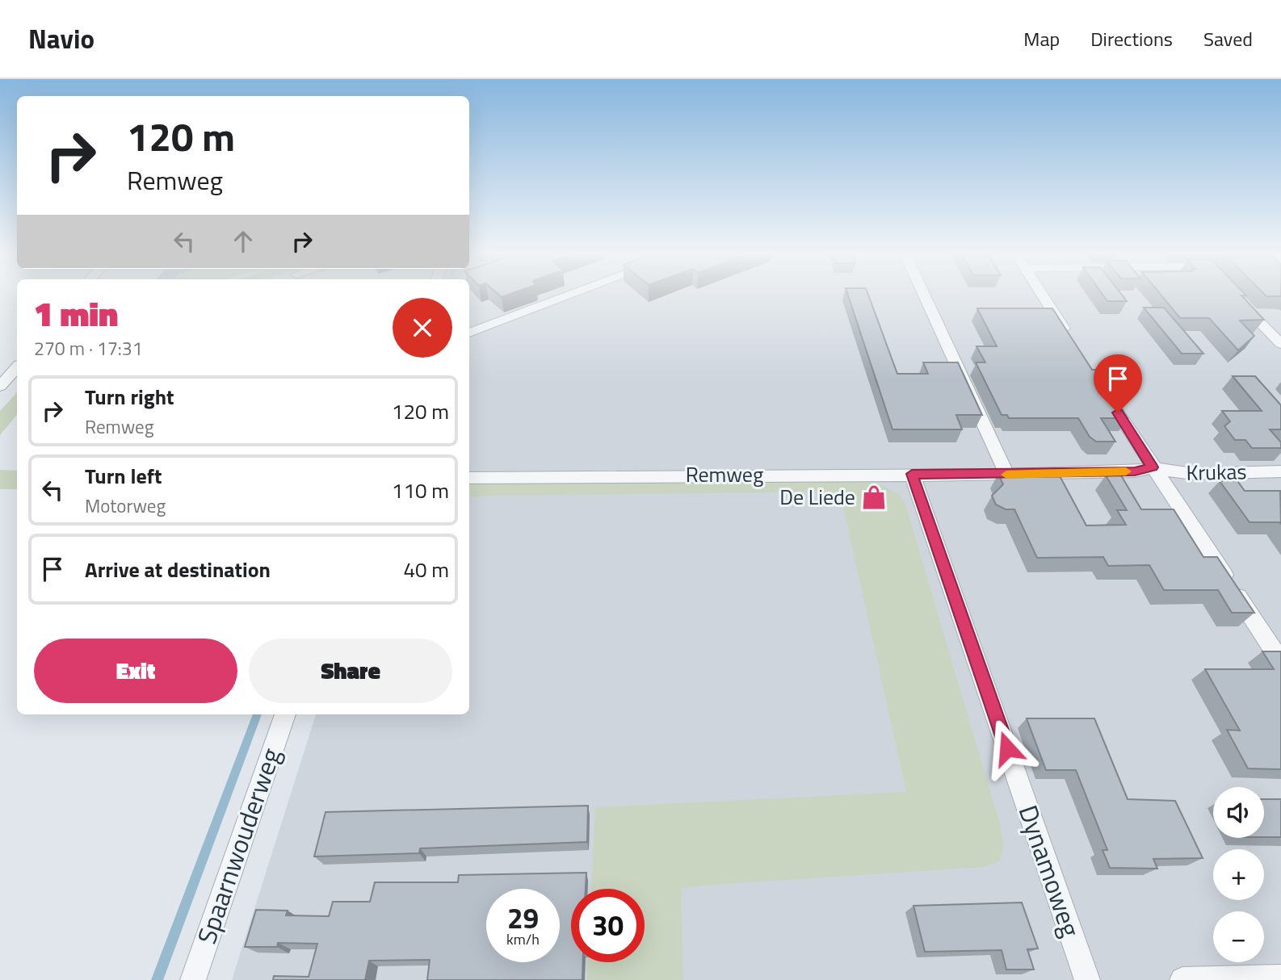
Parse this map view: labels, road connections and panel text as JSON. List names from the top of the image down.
{
  "streets": {
    "street": [
      "Krukas",
      "Remweg",
      "Spaarnwouderweg",
      "Dynamoweg"
    ]
  },
  "crossings": [
    ["Krukas", "Remweg"],
    ["Remweg", "Dynamoweg"]
  ],
  "places": {
    "shop": ["De Liede"]
  },
  "page": {
    "header": "Navio",
    "nav": ["Map", "Directions", "Saved"],
    "turn": ["120 m", "Remweg"],
    "heading": ["1 min", "270 m · 17:31"],
    "list": [
      {
        "name": "Turn right",
        "note": "Remweg",
        "value": "120 m"
      },
      {
        "name": "Turn left",
        "note": "Motorweg",
        "value": "110 m"
      },
      {
        "name": "Arrive at destination",
        "value": "40 m"
      }
    ],
    "buttons": ["Exit", "Share"],
    "map_buttons": ["+", "−"],
    "speed": "29 km/h",
    "limit": "30"
  }
}
